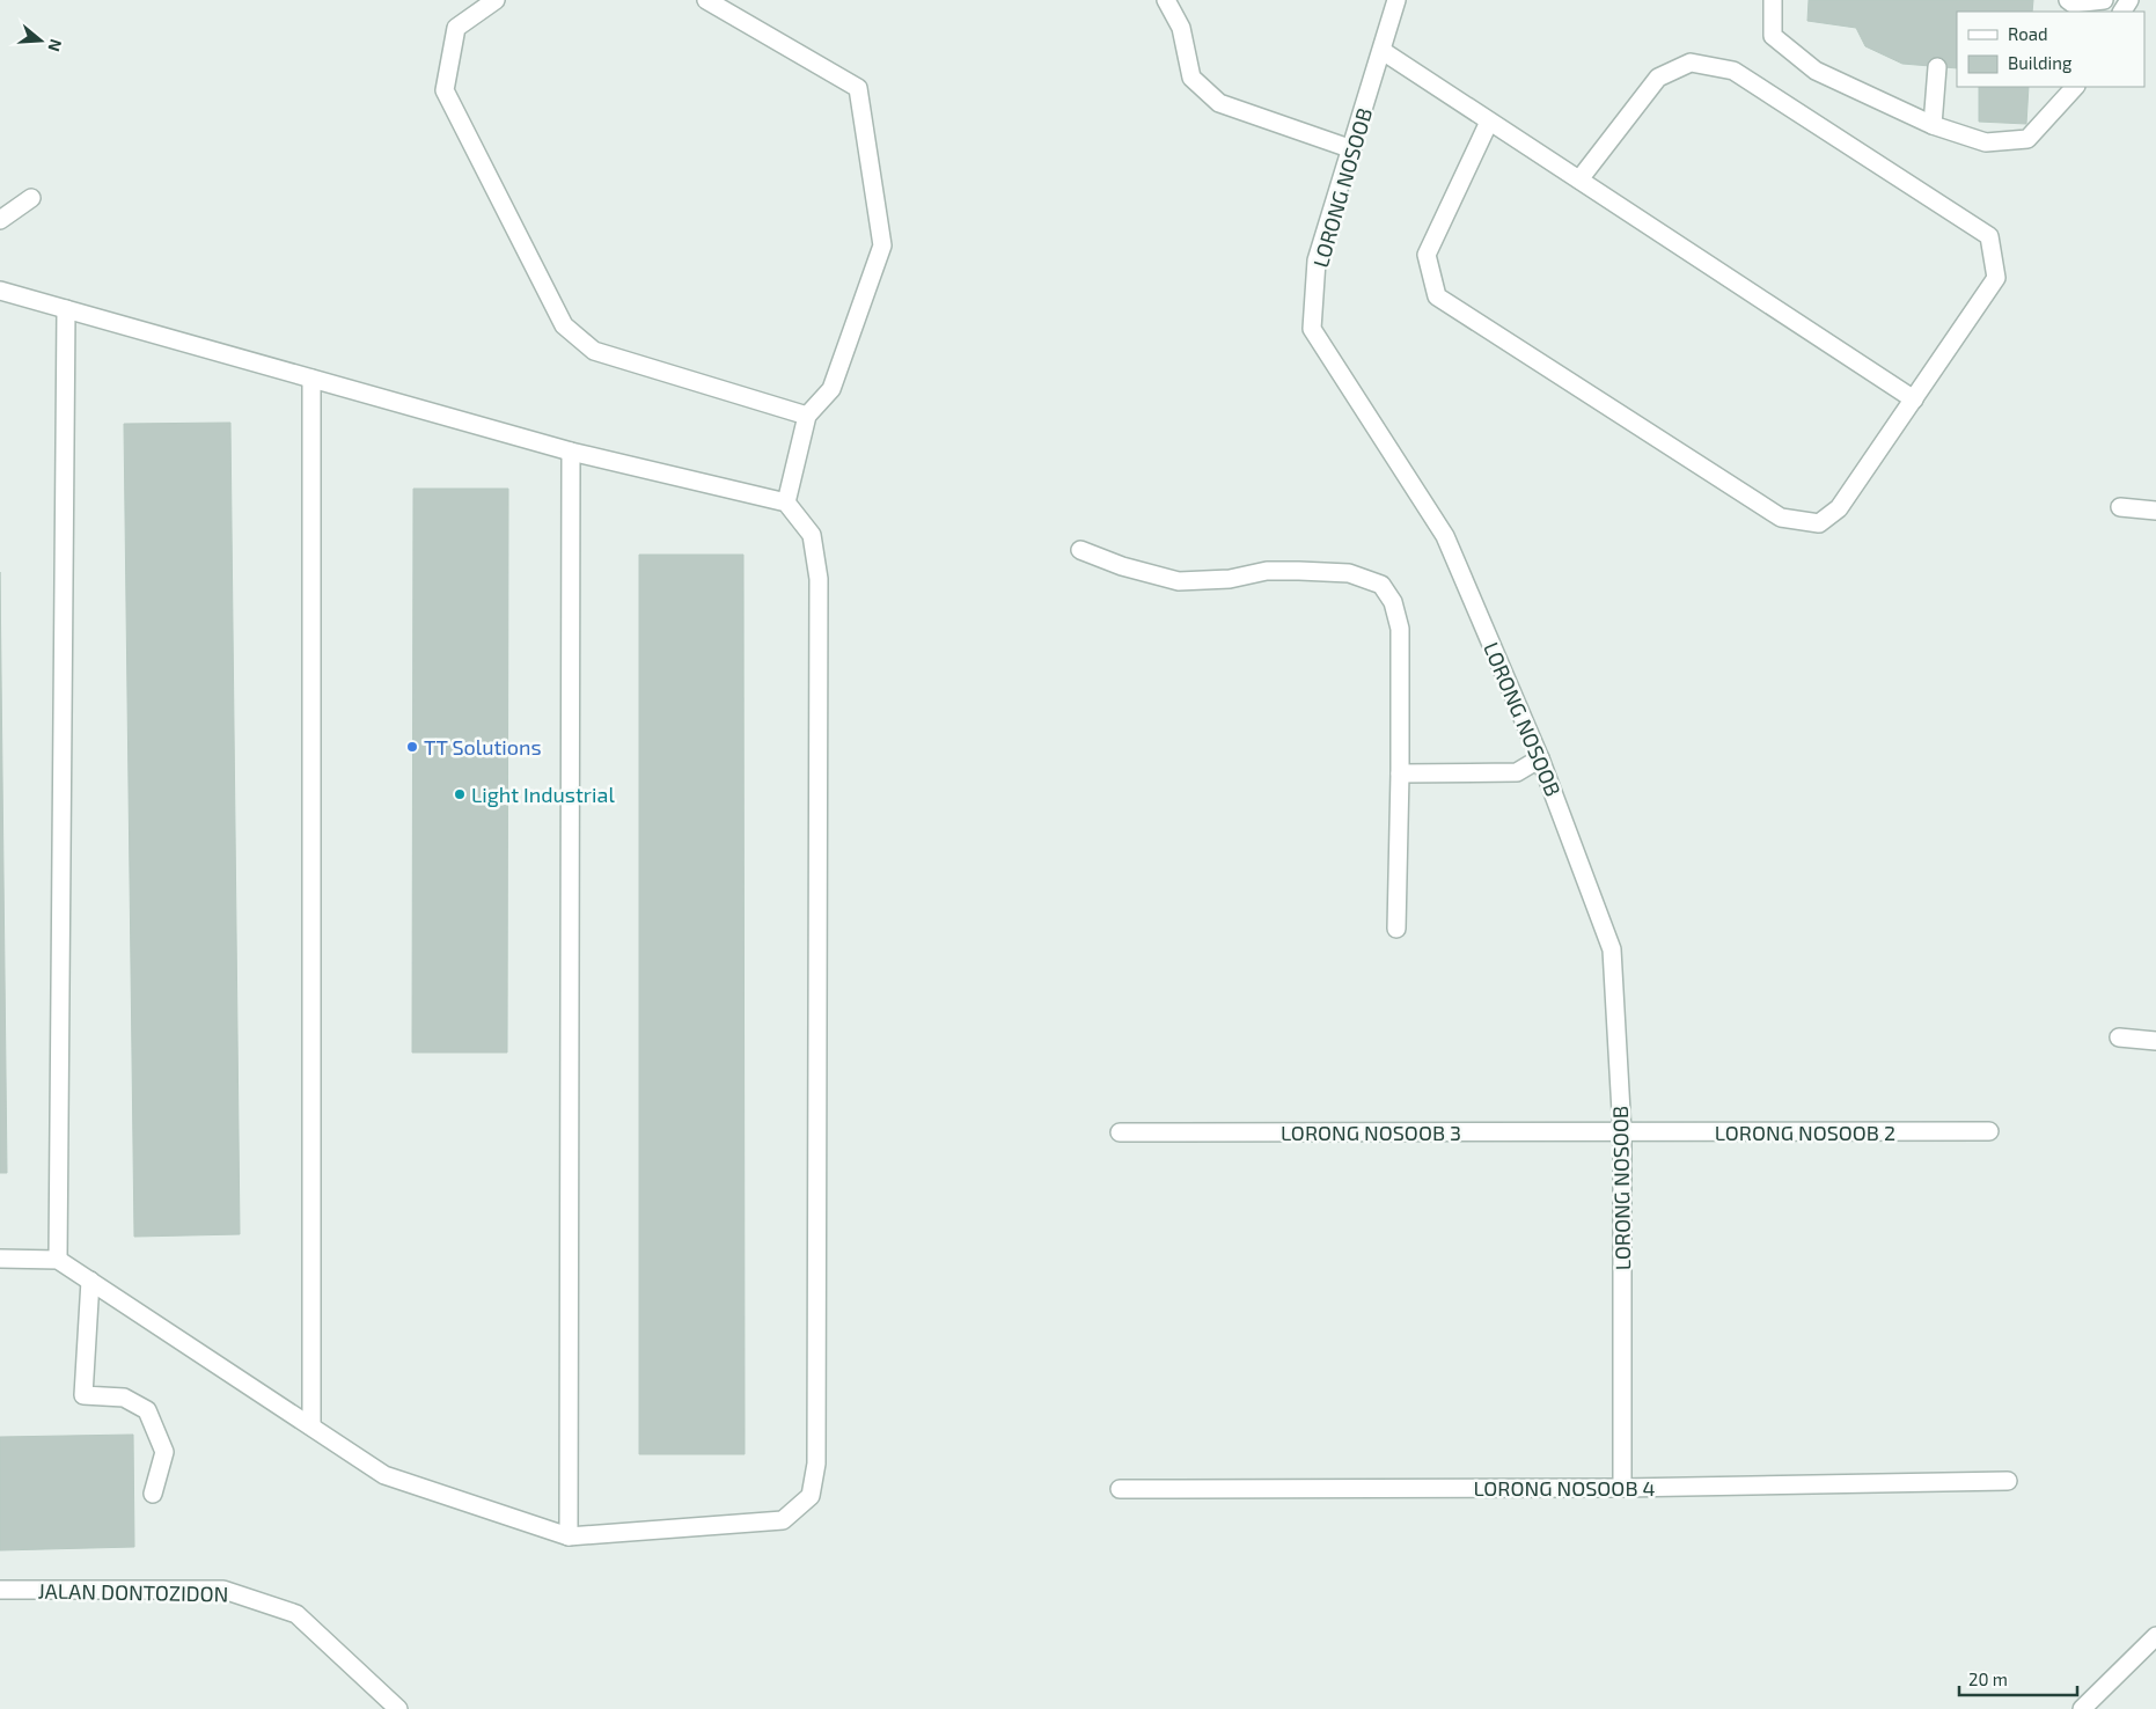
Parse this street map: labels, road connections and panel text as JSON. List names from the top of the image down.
{
  "streets": {
    "street": [
      "LORONG NOSOOB",
      "LORONG NOSOOB 3",
      "LORONG NOSOOB 2",
      "LORONG NOSOOB 4",
      "JALAN DONTOZIDON"
    ]
  },
  "crossings": [
    ["LORONG NOSOOB", "LORONG NOSOOB 3"],
    ["LORONG NOSOOB", "LORONG NOSOOB 2"],
    ["LORONG NOSOOB", "LORONG NOSOOB 4"],
    ["LORONG NOSOOB 3", "LORONG NOSOOB 2"]
  ],
  "places": ["TT Solutions", "Light Industrial"],
  "legend": ["Road", "Building"],
  "scale_bar": "20 m",
  "north": "right"
}
